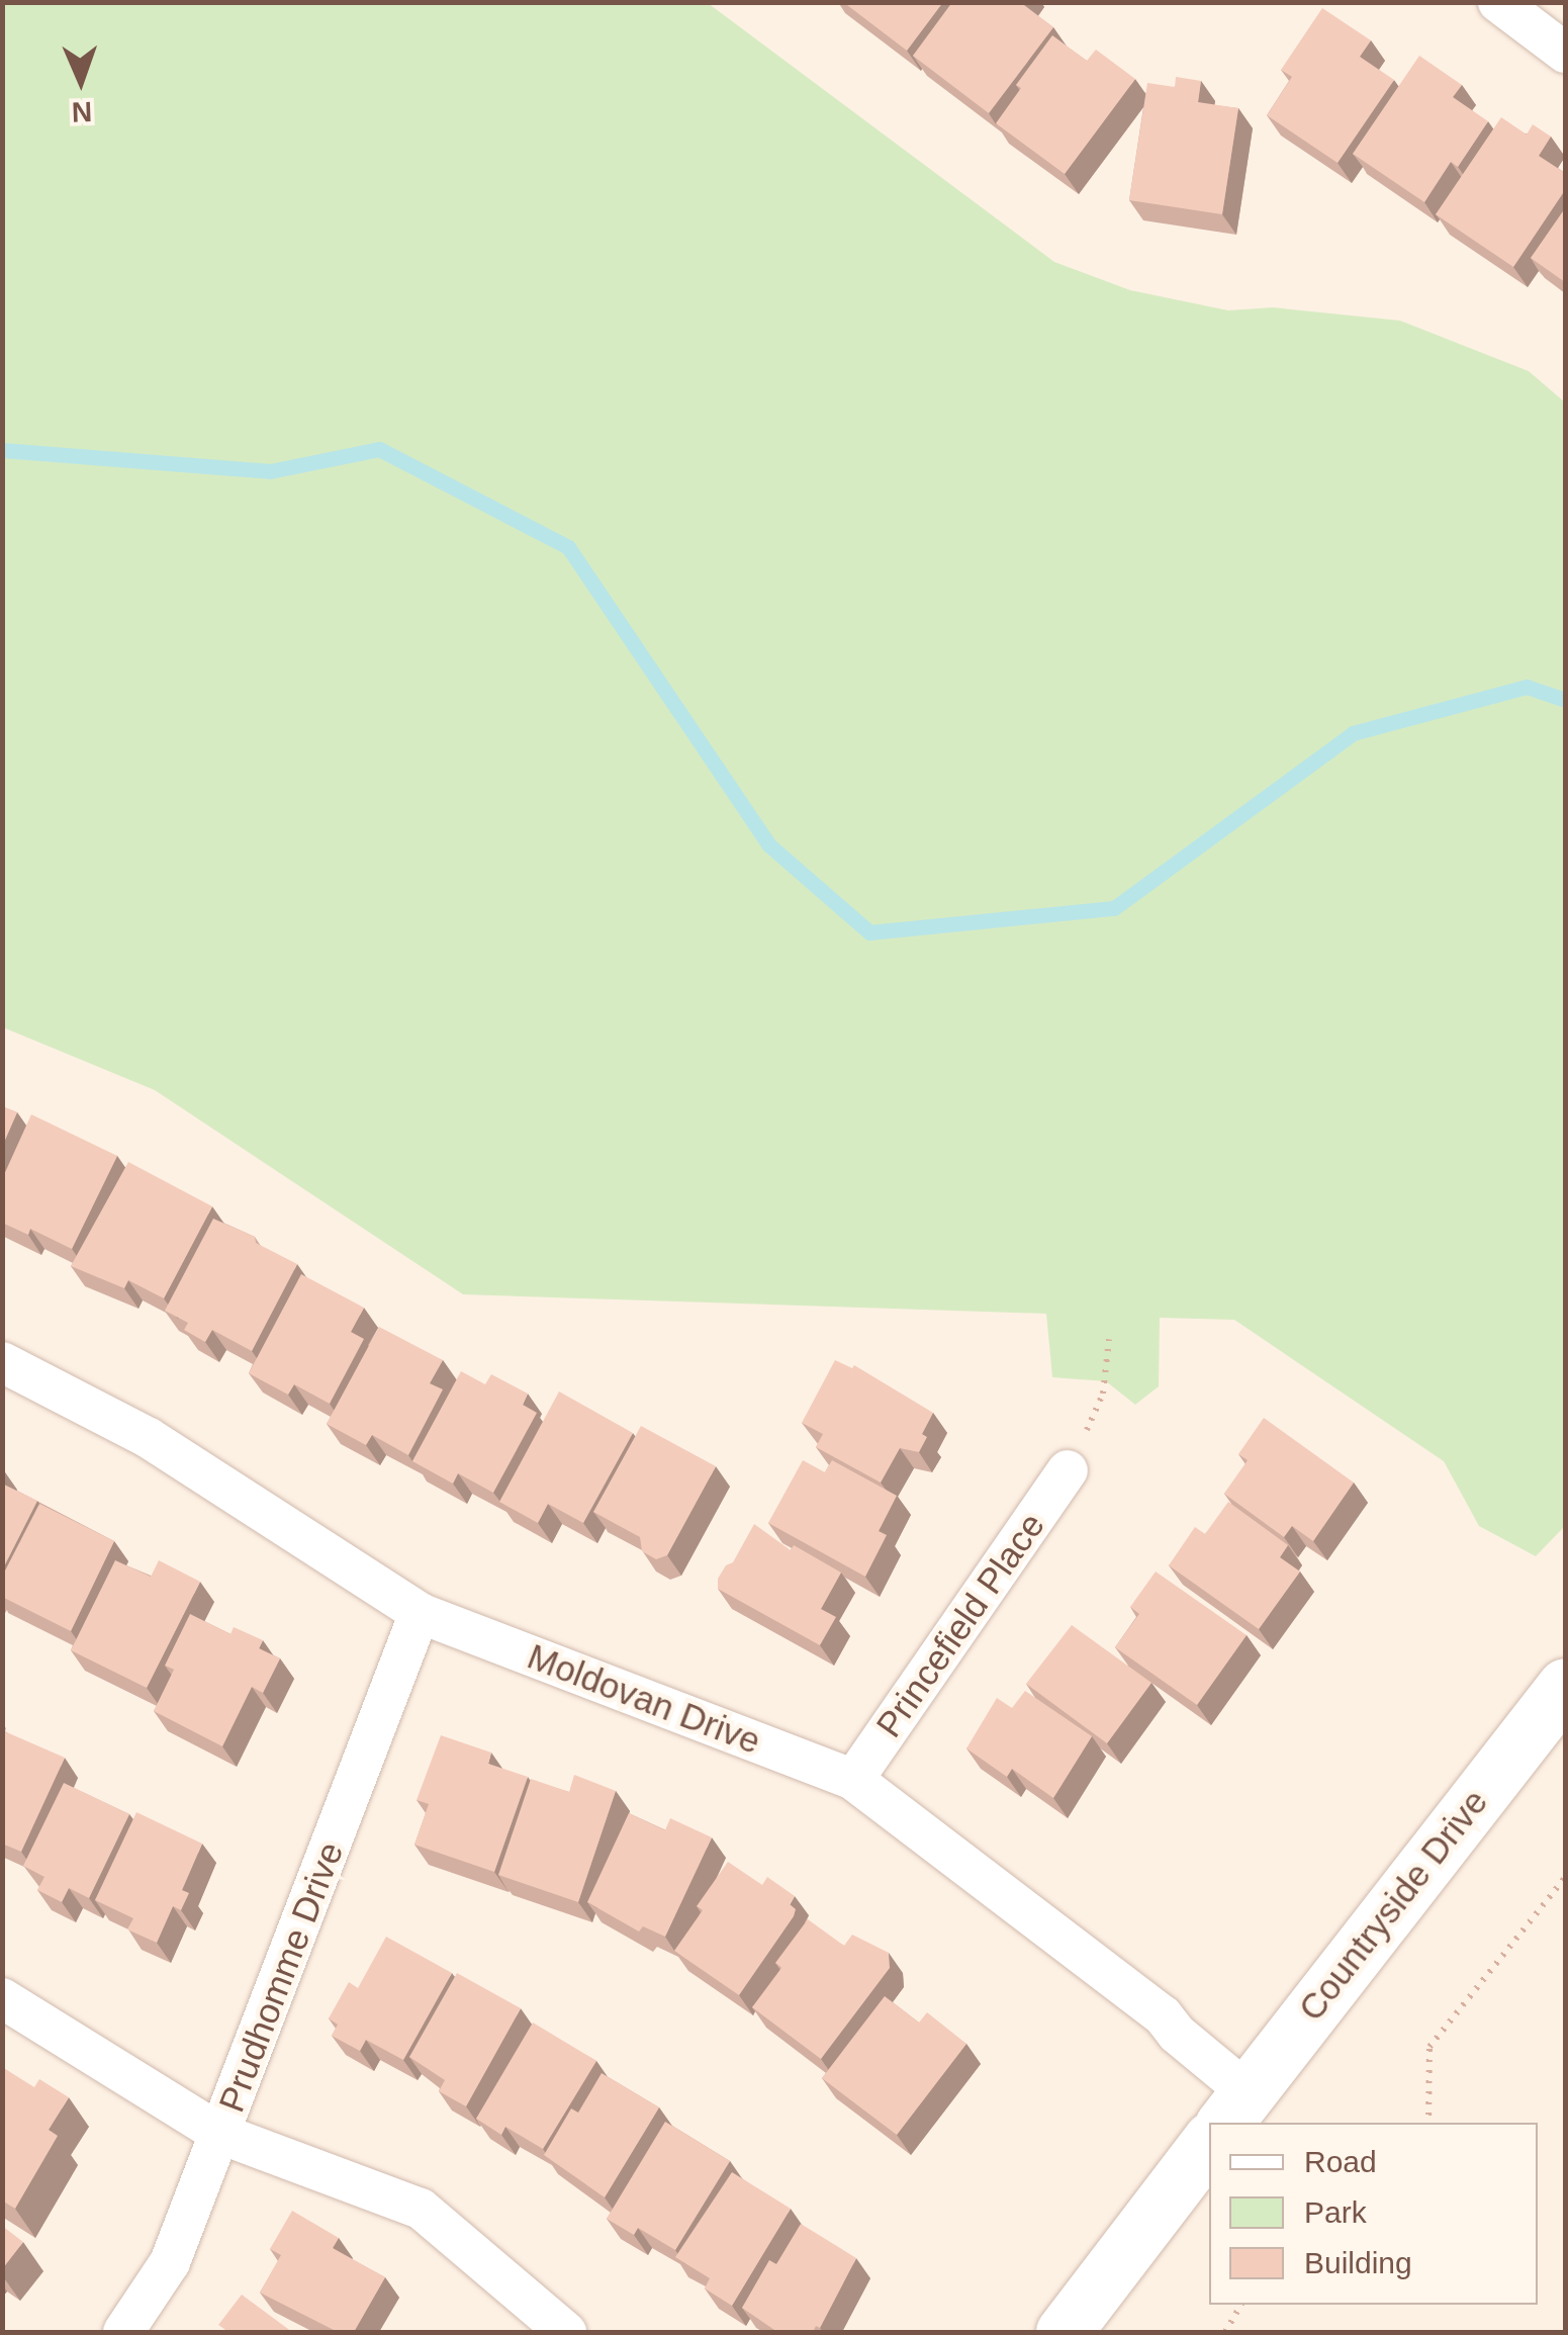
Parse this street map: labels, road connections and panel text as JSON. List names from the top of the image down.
{
  "streets": {
    "main road": ["Countryside Drive"],
    "street": ["Princefield Place", "Moldovan Drive", "Prudhomme Drive"]
  },
  "crossings": [
    ["Princefield Place", "Moldovan Drive"],
    ["Moldovan Drive", "Countryside Drive"],
    ["Moldovan Drive", "Prudhomme Drive"]
  ],
  "legend": ["Road", "Park", "Building"],
  "north": "bottom"
}
